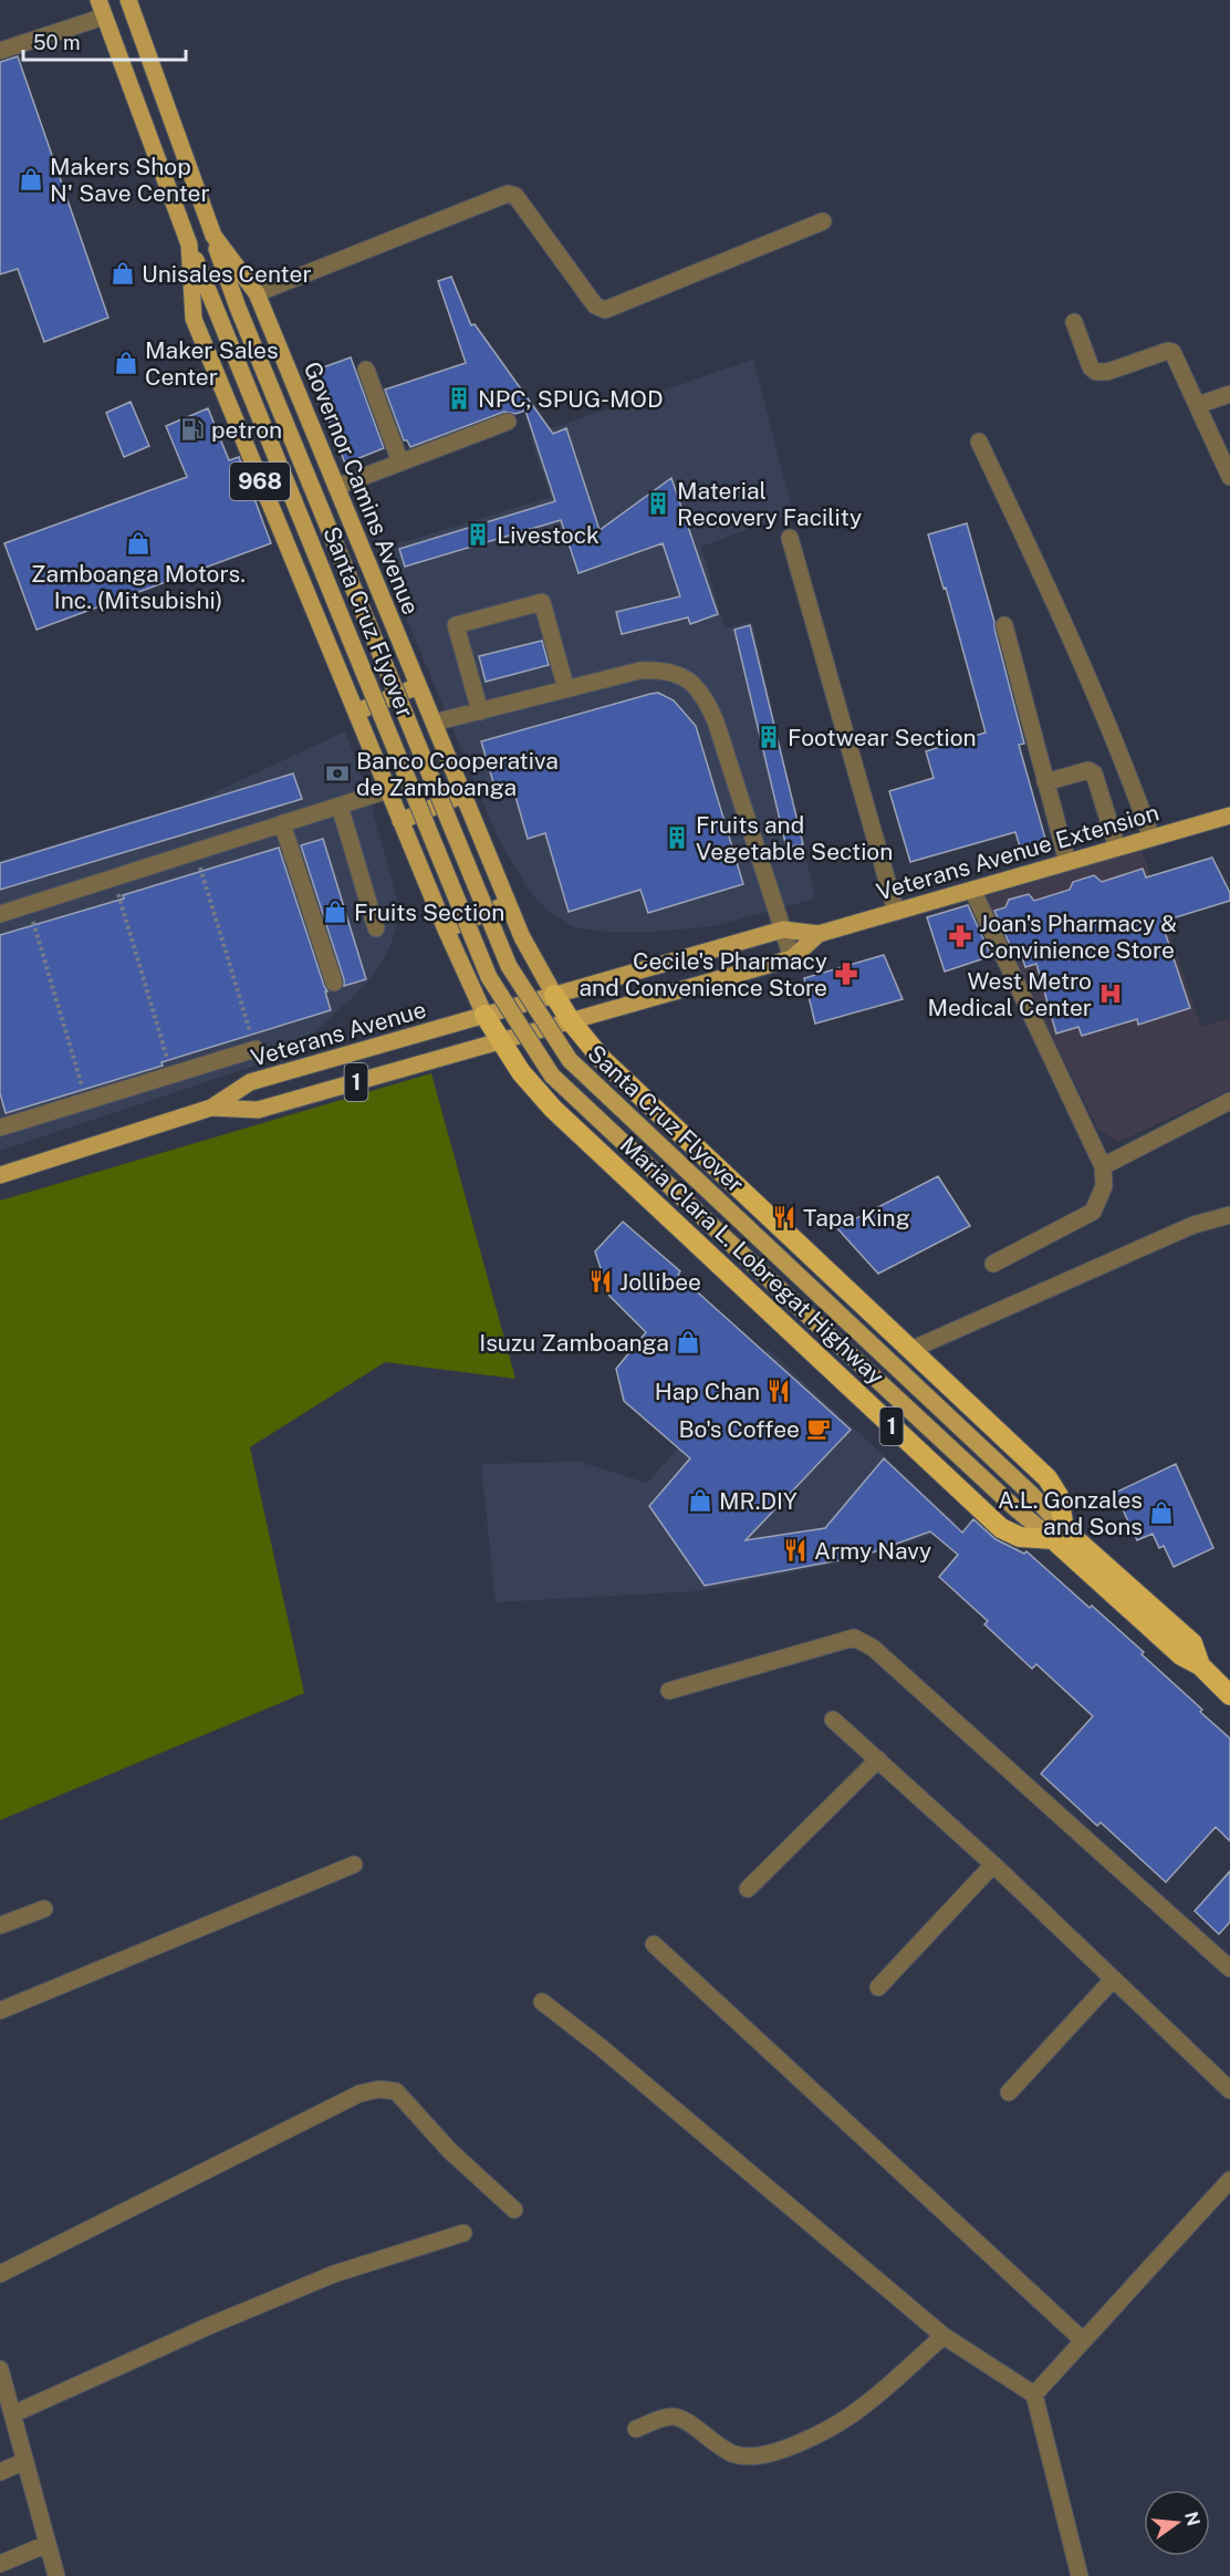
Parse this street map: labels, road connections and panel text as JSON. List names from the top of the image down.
{
  "streets": {
    "highway": ["1", "Maria Clara L. Lobregat Highway"],
    "main road": [
      "968",
      "Governor Camins Avenue",
      "Santa Cruz Flyover",
      "Veterans Avenue Extension",
      "Veterans Avenue"
    ]
  },
  "crossings": [
    ["968", "Santa Cruz Flyover"],
    ["968", "Veterans Avenue"],
    ["968", "1"],
    ["Governor Camins Avenue", "Santa Cruz Flyover"],
    ["Governor Camins Avenue", "Veterans Avenue Extension"],
    ["Governor Camins Avenue", "1"],
    ["Governor Camins Avenue", "Maria Clara L. Lobregat Highway"],
    ["Santa Cruz Flyover", "Maria Clara L. Lobregat Highway"],
    ["Veterans Avenue Extension", "1"],
    ["Veterans Avenue Extension", "Maria Clara L. Lobregat Highway"],
    ["Veterans Avenue", "1"],
    ["Veterans Avenue", "Maria Clara L. Lobregat Highway"],
    ["1", "Maria Clara L. Lobregat Highway"]
  ],
  "places": {
    "shop": [
      "Makers Shop N' Save Center",
      "Unisales Center",
      "Maker Sales Center",
      "Zamboanga Motors. Inc. (Mitsubishi)",
      "Fruits Section",
      "Isuzu Zamboanga",
      "MR.DIY",
      "A.L. Gonzales and Sons"
    ],
    "building": [
      "NPC, SPUG-MOD",
      "Material Recovery Facility",
      "Livestock",
      "Footwear Section",
      "Fruits and Vegetable Section"
    ],
    "fuel station": ["petron"],
    "bank": ["Banco Cooperativa de Zamboanga"],
    "pharmacy": ["Joan's Pharmacy & Convinience Store", "Cecile's Pharmacy and Convenience Store"],
    "hospital": ["West Metro Medical Center"],
    "restaurant": [
      "Tapa King",
      "Jollibee",
      "Hap Chan",
      "Army Navy"
    ],
    "cafe": ["Bo's Coffee"]
  },
  "scale_bar": "50 m",
  "north": "right"
}
